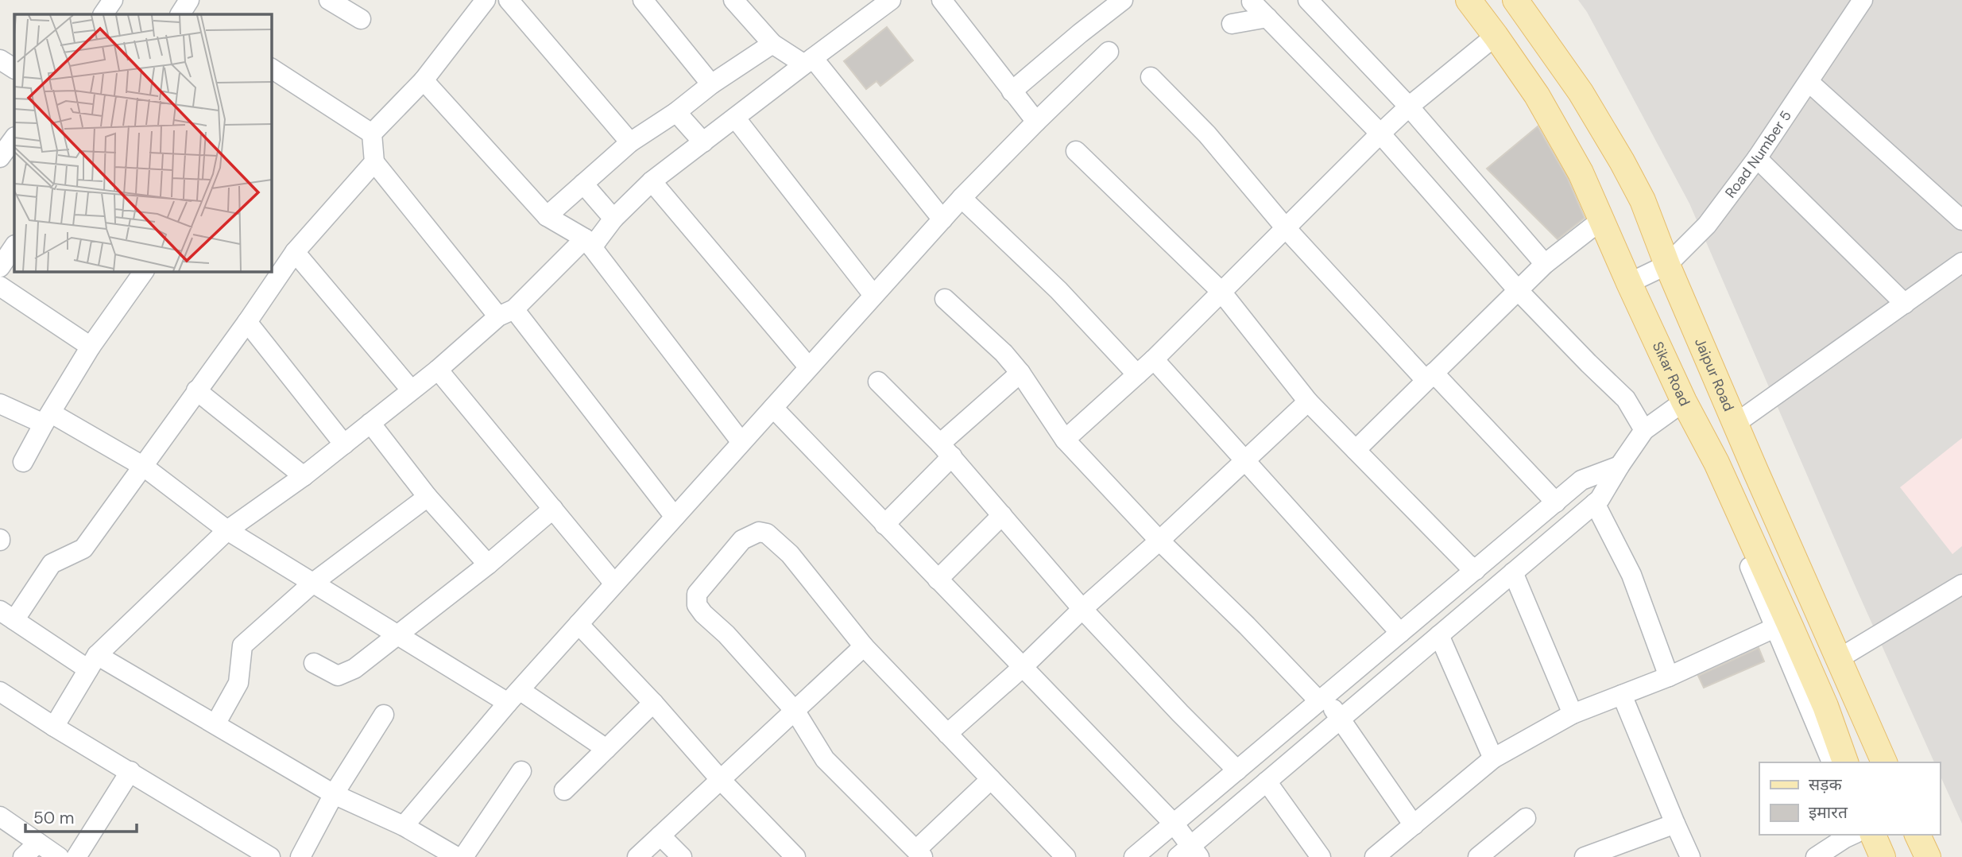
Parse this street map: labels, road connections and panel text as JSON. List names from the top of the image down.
{
  "streets": {
    "main road": ["Sikar Road", "Jaipur Road"],
    "street": ["Road Number 5"]
  },
  "crossings": [
    ["Road Number 5", "Sikar Road"],
    ["Road Number 5", "Jaipur Road"]
  ],
  "legend": ["सड़क", "इमारत"],
  "scale_bar": "50 m"
}
